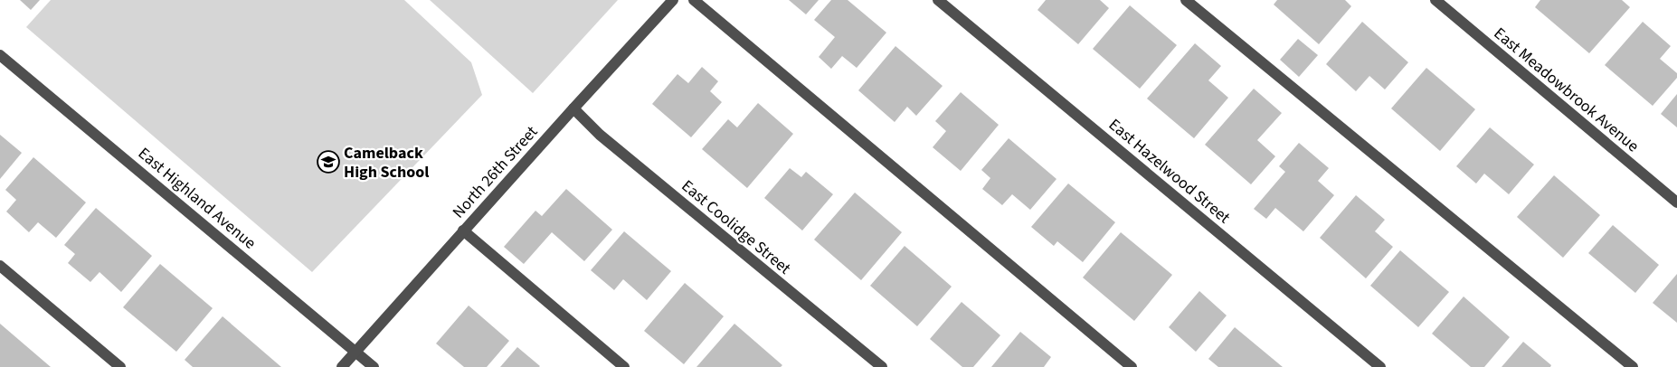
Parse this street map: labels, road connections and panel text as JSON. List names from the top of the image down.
{
  "streets": {
    "street": [
      "East Meadowbrook Avenue",
      "East Hazelwood Street",
      "North 26th Street",
      "East Highland Avenue",
      "East Coolidge Street"
    ]
  },
  "crossings": [
    ["North 26th Street", "East Highland Avenue"],
    ["North 26th Street", "East Coolidge Street"]
  ],
  "places": {
    "school or university": ["Camelback High School"]
  }
}
